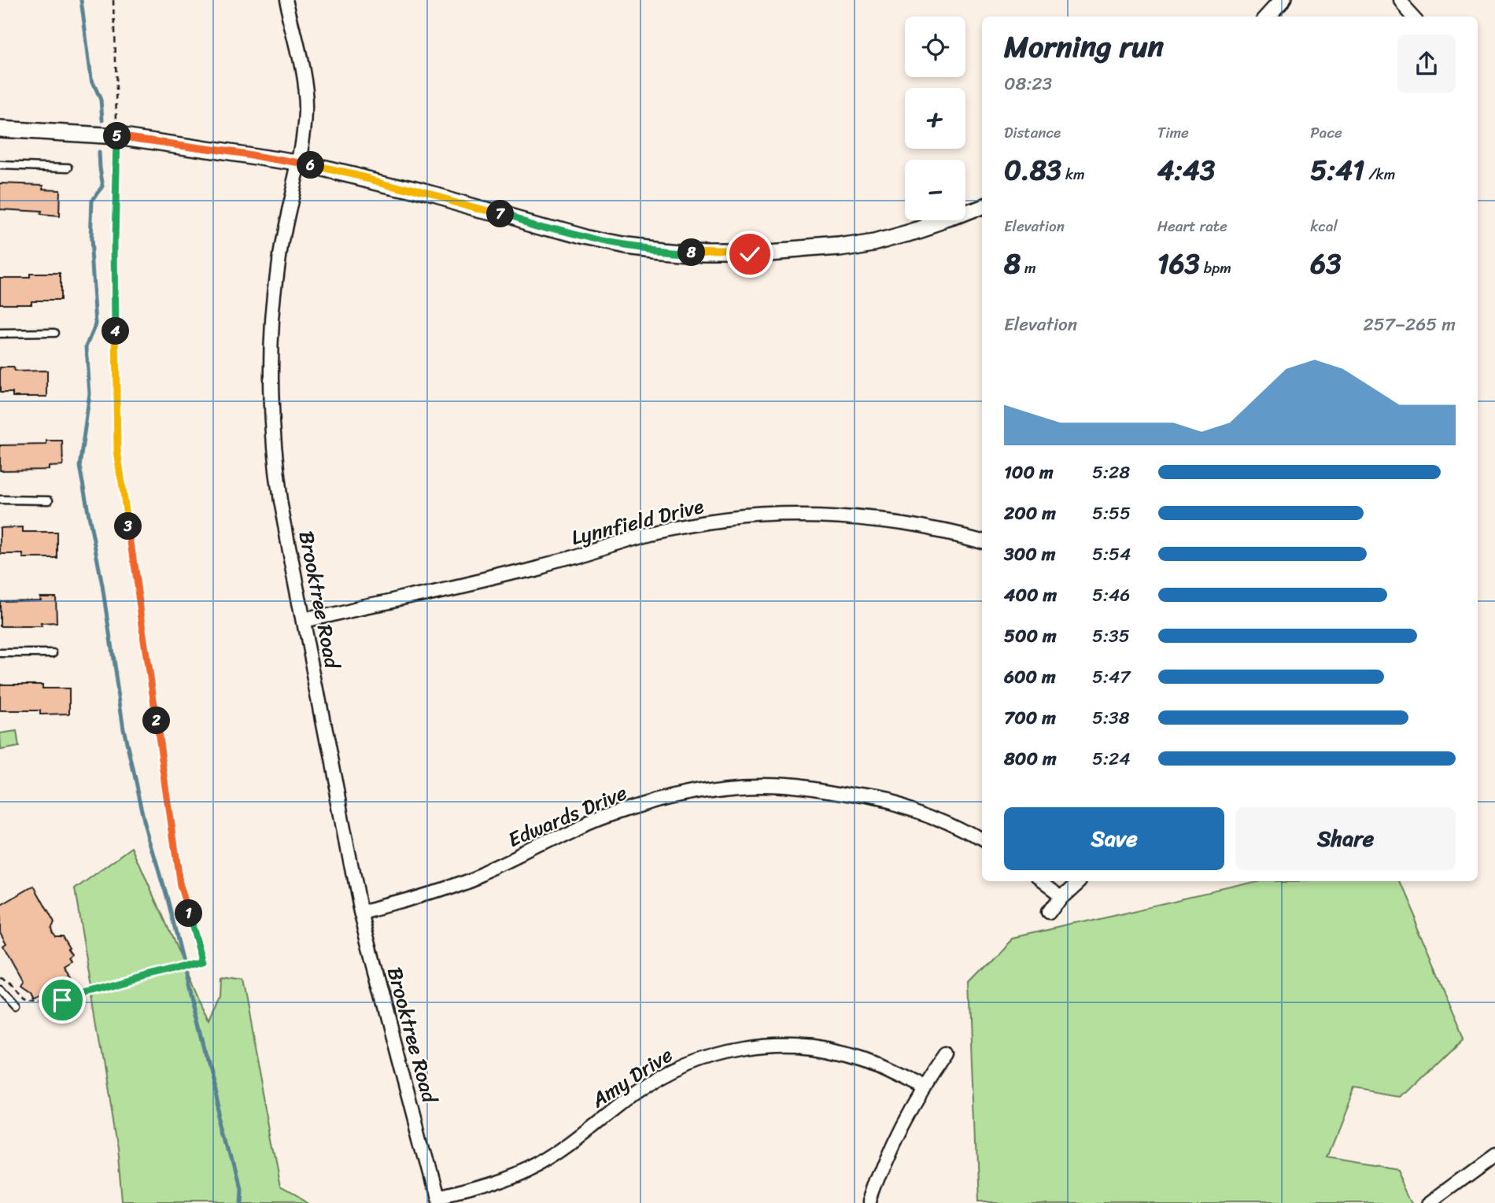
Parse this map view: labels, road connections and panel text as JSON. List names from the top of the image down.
{
  "streets": {
    "street": [
      "Lynnfield Drive",
      "Brooktree Road",
      "Edwards Drive",
      "Amy Drive"
    ]
  },
  "crossings": [
    ["Lynnfield Drive", "Brooktree Road"],
    ["Brooktree Road", "Edwards Drive"],
    ["Brooktree Road", "Amy Drive"]
  ],
  "page": {
    "map_buttons": ["+", "−"],
    "heading": ["Morning run", "08:23"],
    "stats": [
      ["Distance", "0.83 km"],
      ["Time", "4:43"],
      ["Pace", "5:41 /km"],
      ["Elevation", "8 m"],
      ["Heart rate", "163 bpm"],
      ["kcal", "63"]
    ],
    "pins": [
      "5",
      "6",
      "7",
      "8",
      "4",
      "3",
      "2",
      "1"
    ],
    "chart": ["Elevation", "257–265 m"],
    "list": [
      {
        "name": "100 m",
        "note": "5:28"
      },
      {
        "name": "200 m",
        "note": "5:55"
      },
      {
        "name": "300 m",
        "note": "5:54"
      },
      {
        "name": "400 m",
        "note": "5:46"
      },
      {
        "name": "500 m",
        "note": "5:35"
      },
      {
        "name": "600 m",
        "note": "5:47"
      },
      {
        "name": "700 m",
        "note": "5:38"
      },
      {
        "name": "800 m",
        "note": "5:24"
      }
    ],
    "buttons": ["Save", "Share"]
  }
}
